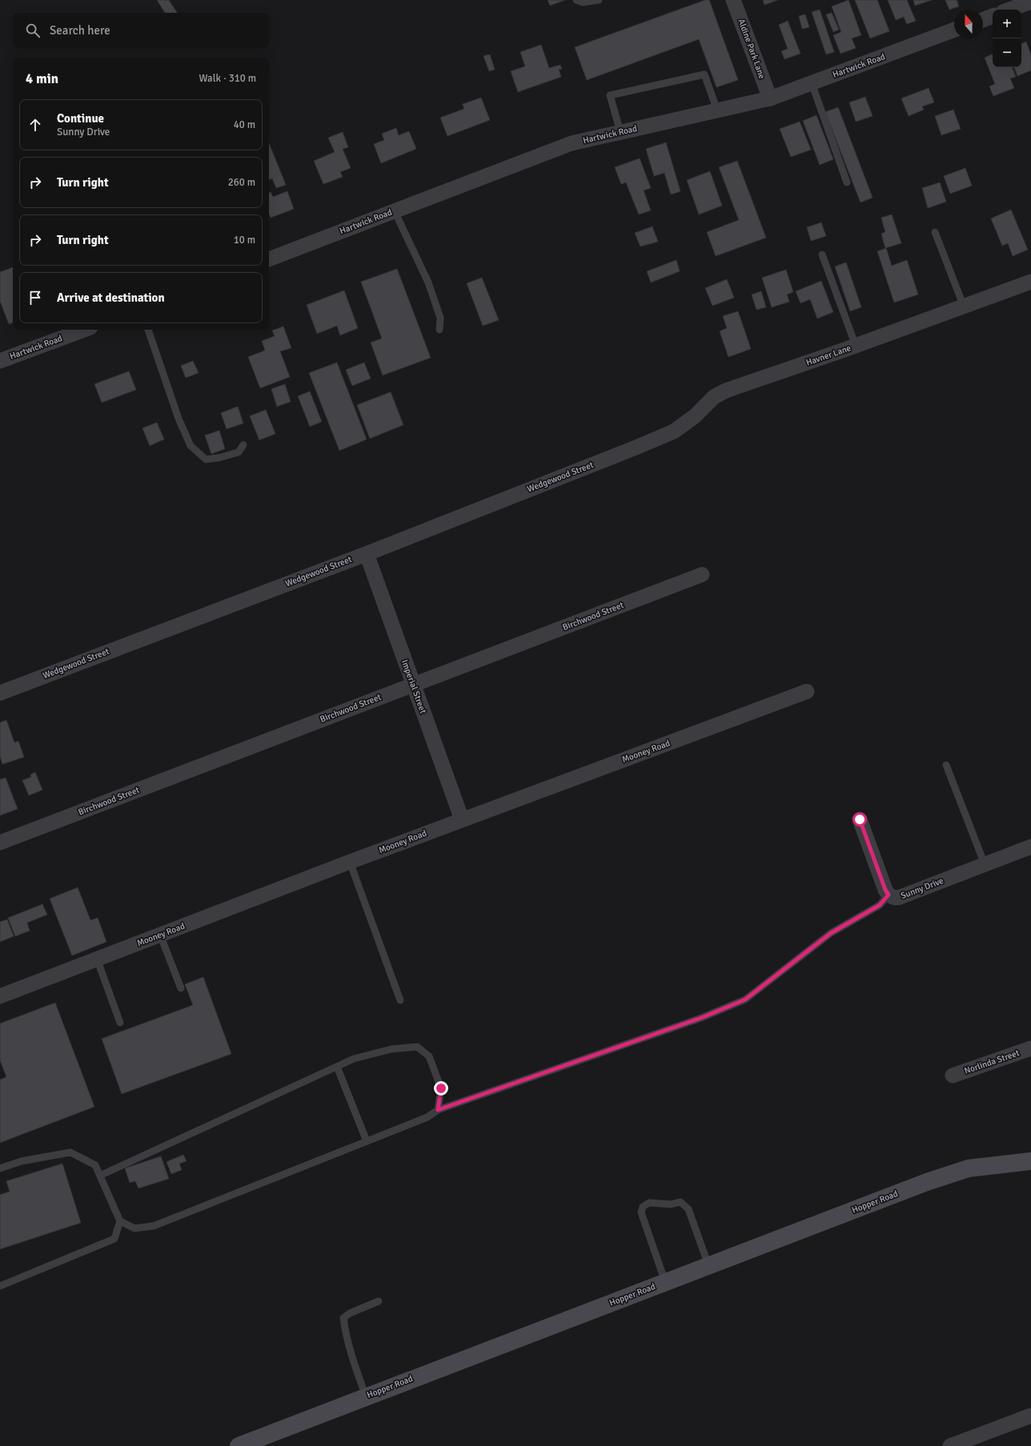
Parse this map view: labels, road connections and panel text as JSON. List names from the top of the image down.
{
  "streets": {
    "main road": ["Hopper Road"],
    "street": [
      "Aldine Park Lane",
      "Hartwick Road",
      "Havner Lane",
      "Wedgewood Street",
      "Birchwood Street",
      "Imperial Street",
      "Mooney Road",
      "Sunny Drive",
      "Norlinda Street"
    ]
  },
  "crossings": [
    ["Aldine Park Lane", "Hartwick Road"],
    ["Havner Lane", "Wedgewood Street"],
    ["Wedgewood Street", "Imperial Street"],
    ["Birchwood Street", "Imperial Street"],
    ["Imperial Street", "Mooney Road"]
  ],
  "north": "top",
  "page": {
    "map_buttons": ["+", "−"],
    "search": "Search here",
    "heading": ["4 min", "Walk · 310 m"],
    "list": [
      ["Continue", "Sunny Drive", "40 m"],
      ["Turn right", "260 m"],
      ["Turn right", "10 m"],
      "Arrive at destination"
    ]
  }
}
